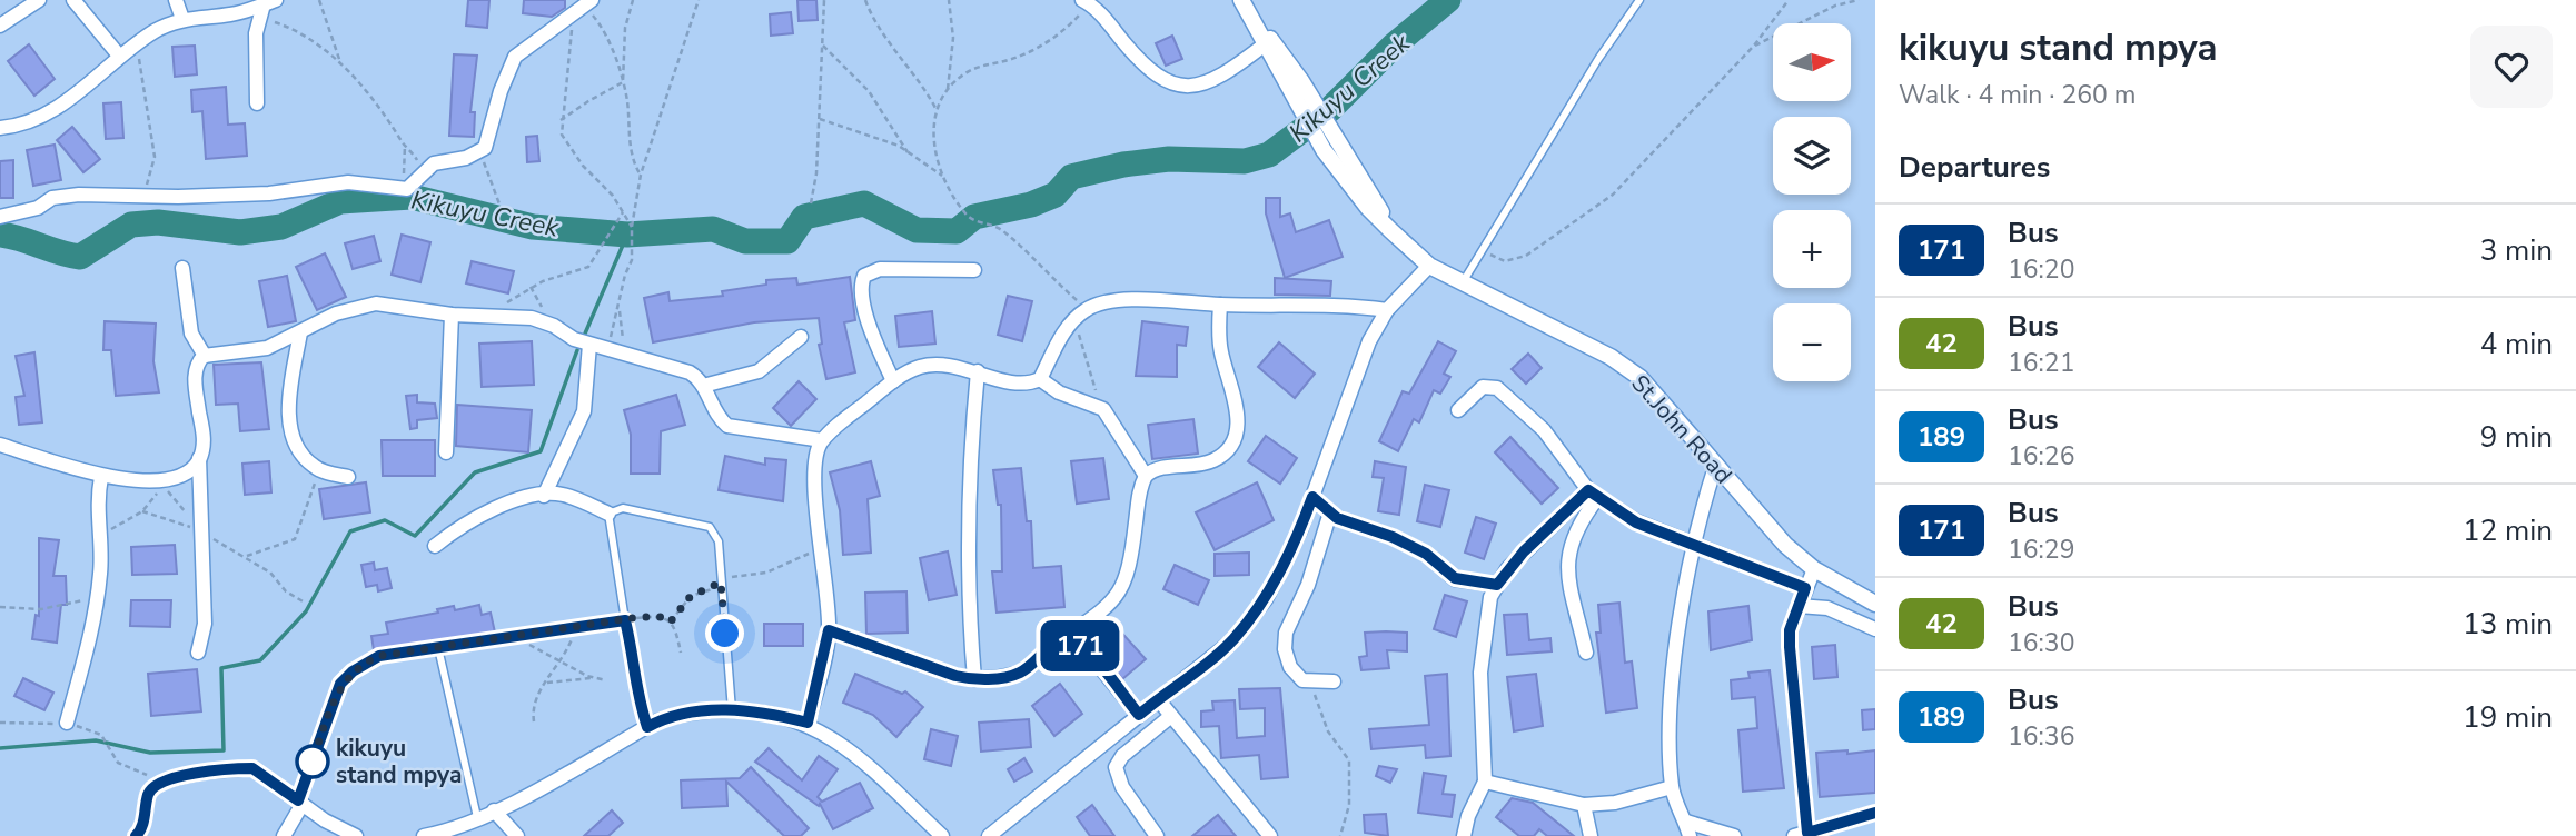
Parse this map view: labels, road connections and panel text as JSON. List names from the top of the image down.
{
  "streets": {
    "street": ["St.John Road"]
  },
  "water": ["Kikuyu Creek"],
  "places": ["kikuyu stand mpya"],
  "lines": ["bus line 171"],
  "north": "right",
  "page": {
    "on_map": "171",
    "heading": [
      ["kikuyu stand mpya", "Walk · 4 min · 260 m"],
      "Departures"
    ],
    "map_buttons": ["+", "−"],
    "list": [
      {
        "mark": "171",
        "name": "Bus",
        "note": "16:20",
        "value": "3 min"
      },
      {
        "mark": "42",
        "name": "Bus",
        "note": "16:21",
        "value": "4 min"
      },
      {
        "mark": "189",
        "name": "Bus",
        "note": "16:26",
        "value": "9 min"
      },
      {
        "mark": "171",
        "name": "Bus",
        "note": "16:29",
        "value": "12 min"
      },
      {
        "mark": "42",
        "name": "Bus",
        "note": "16:30",
        "value": "13 min"
      },
      {
        "mark": "189",
        "name": "Bus",
        "note": "16:36",
        "value": "19 min"
      }
    ]
  }
}
